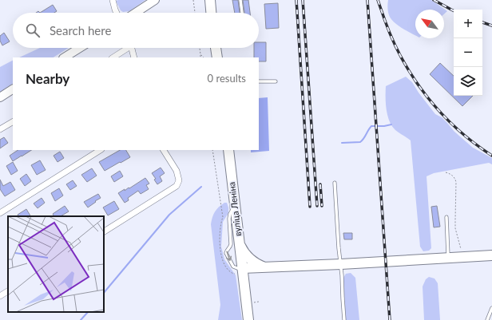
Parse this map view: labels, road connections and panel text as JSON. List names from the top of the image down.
{
  "streets": {
    "main road": ["вуліца Леніна"]
  },
  "north": "top left",
  "page": {
    "map_buttons": ["+", "−"],
    "search": "Search here",
    "heading": ["Nearby", "0 results"]
  }
}
